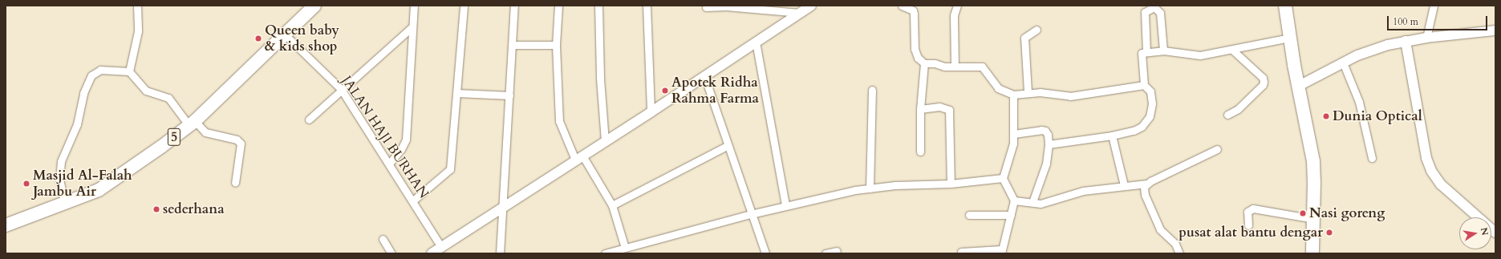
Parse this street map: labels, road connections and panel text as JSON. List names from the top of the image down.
{
  "streets": {
    "highway": ["5"],
    "street": ["JALAN HAJI BURHAN"]
  },
  "crossings": [
    ["5", "JALAN HAJI BURHAN"]
  ],
  "places": [
    "Queen baby & kids shop",
    "Apotek Ridha Rahma Farma",
    "Dunia Optical",
    "Masjid Al-Falah Jambu Air",
    "sederhana",
    "Nasi goreng",
    "pusat alat bantu dengar"
  ],
  "scale_bar": "100 m",
  "north": "right"
}
